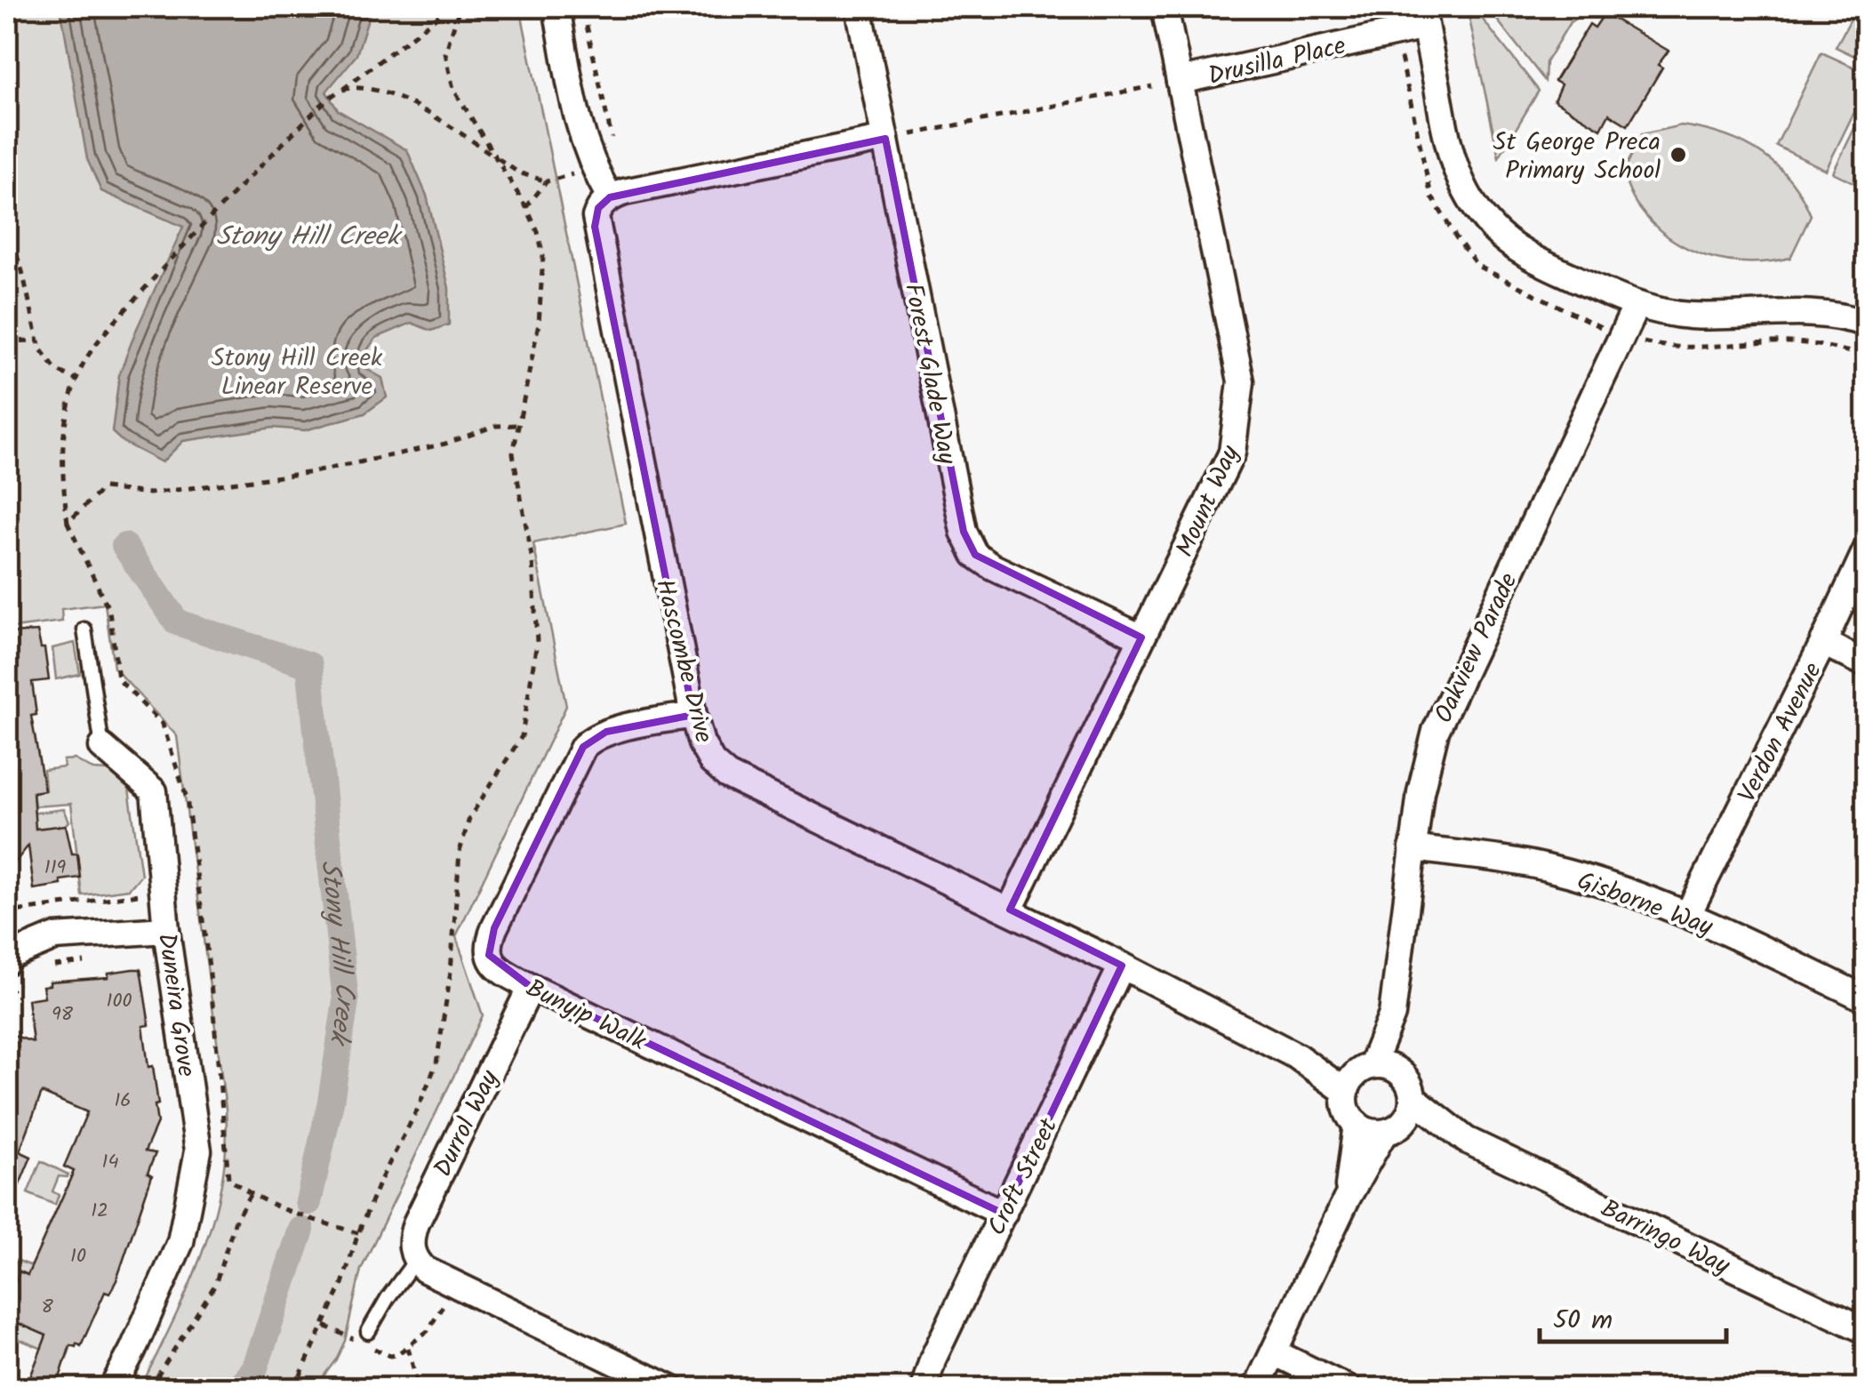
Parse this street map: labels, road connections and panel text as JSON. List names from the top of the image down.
{
  "streets": {
    "street": [
      "Drusilla Place",
      "Forest Glade Way",
      "Mount Way",
      "Oakview Parade",
      "Hascombe Drive",
      "Verdon Avenue",
      "Gisborne Way",
      "Duneira Grove",
      "Bunyip Walk",
      "Durrol Way",
      "Croft Street",
      "Barringo Way"
    ]
  },
  "crossings": [
    ["Drusilla Place", "Mount Way"],
    ["Forest Glade Way", "Mount Way"],
    ["Mount Way", "Hascombe Drive"],
    ["Oakview Parade", "Hascombe Drive"],
    ["Oakview Parade", "Gisborne Way"],
    ["Oakview Parade", "Barringo Way"],
    ["Hascombe Drive", "Bunyip Walk"],
    ["Hascombe Drive", "Croft Street"],
    ["Hascombe Drive", "Barringo Way"],
    ["Verdon Avenue", "Gisborne Way"],
    ["Bunyip Walk", "Durrol Way"],
    ["Bunyip Walk", "Croft Street"]
  ],
  "water": ["Stony Hill Creek"],
  "parks": ["Stony Hill Creek Linear Reserve"],
  "places": ["St George Preca Primary School"],
  "house_numbers": [
    "119",
    "100",
    "98",
    "16",
    "14",
    "12",
    "10",
    "8"
  ],
  "scale_bar": "50 m"
}
